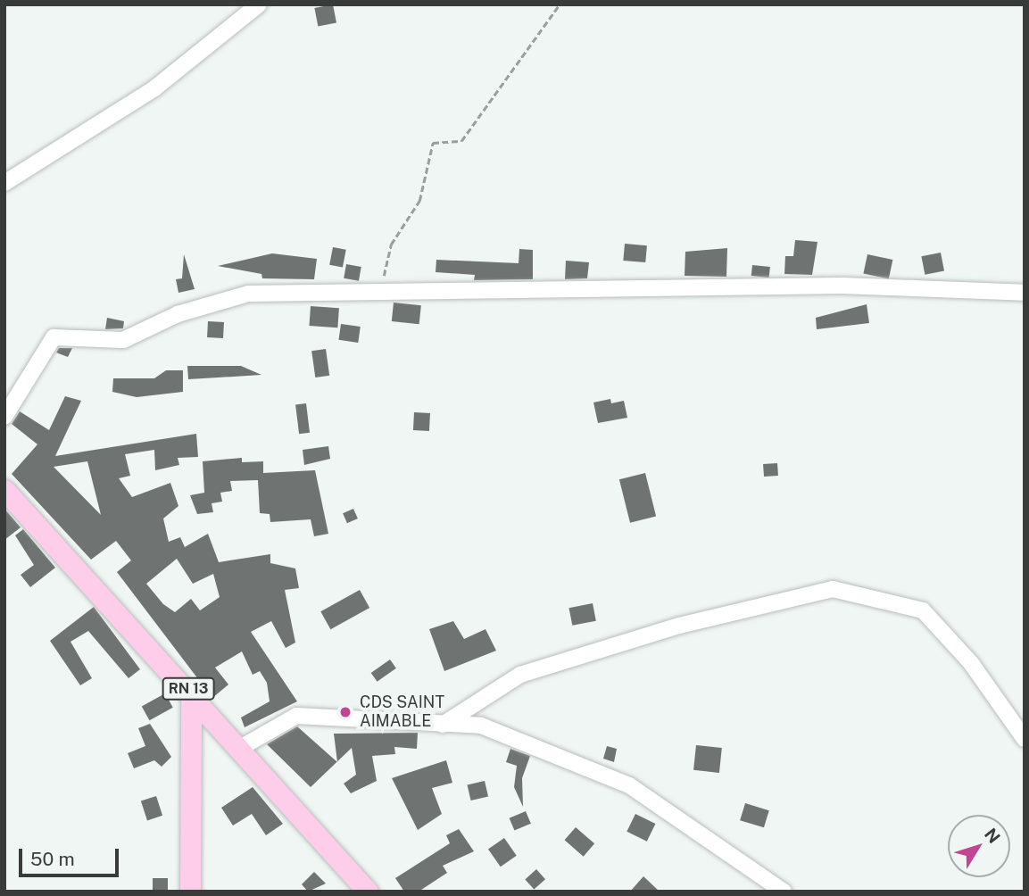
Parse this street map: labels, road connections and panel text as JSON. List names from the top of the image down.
{
  "streets": {
    "main road": ["RN 13"]
  },
  "places": ["CDS SAINT AIMABLE"],
  "scale_bar": "50 m",
  "north": "top right"
}
